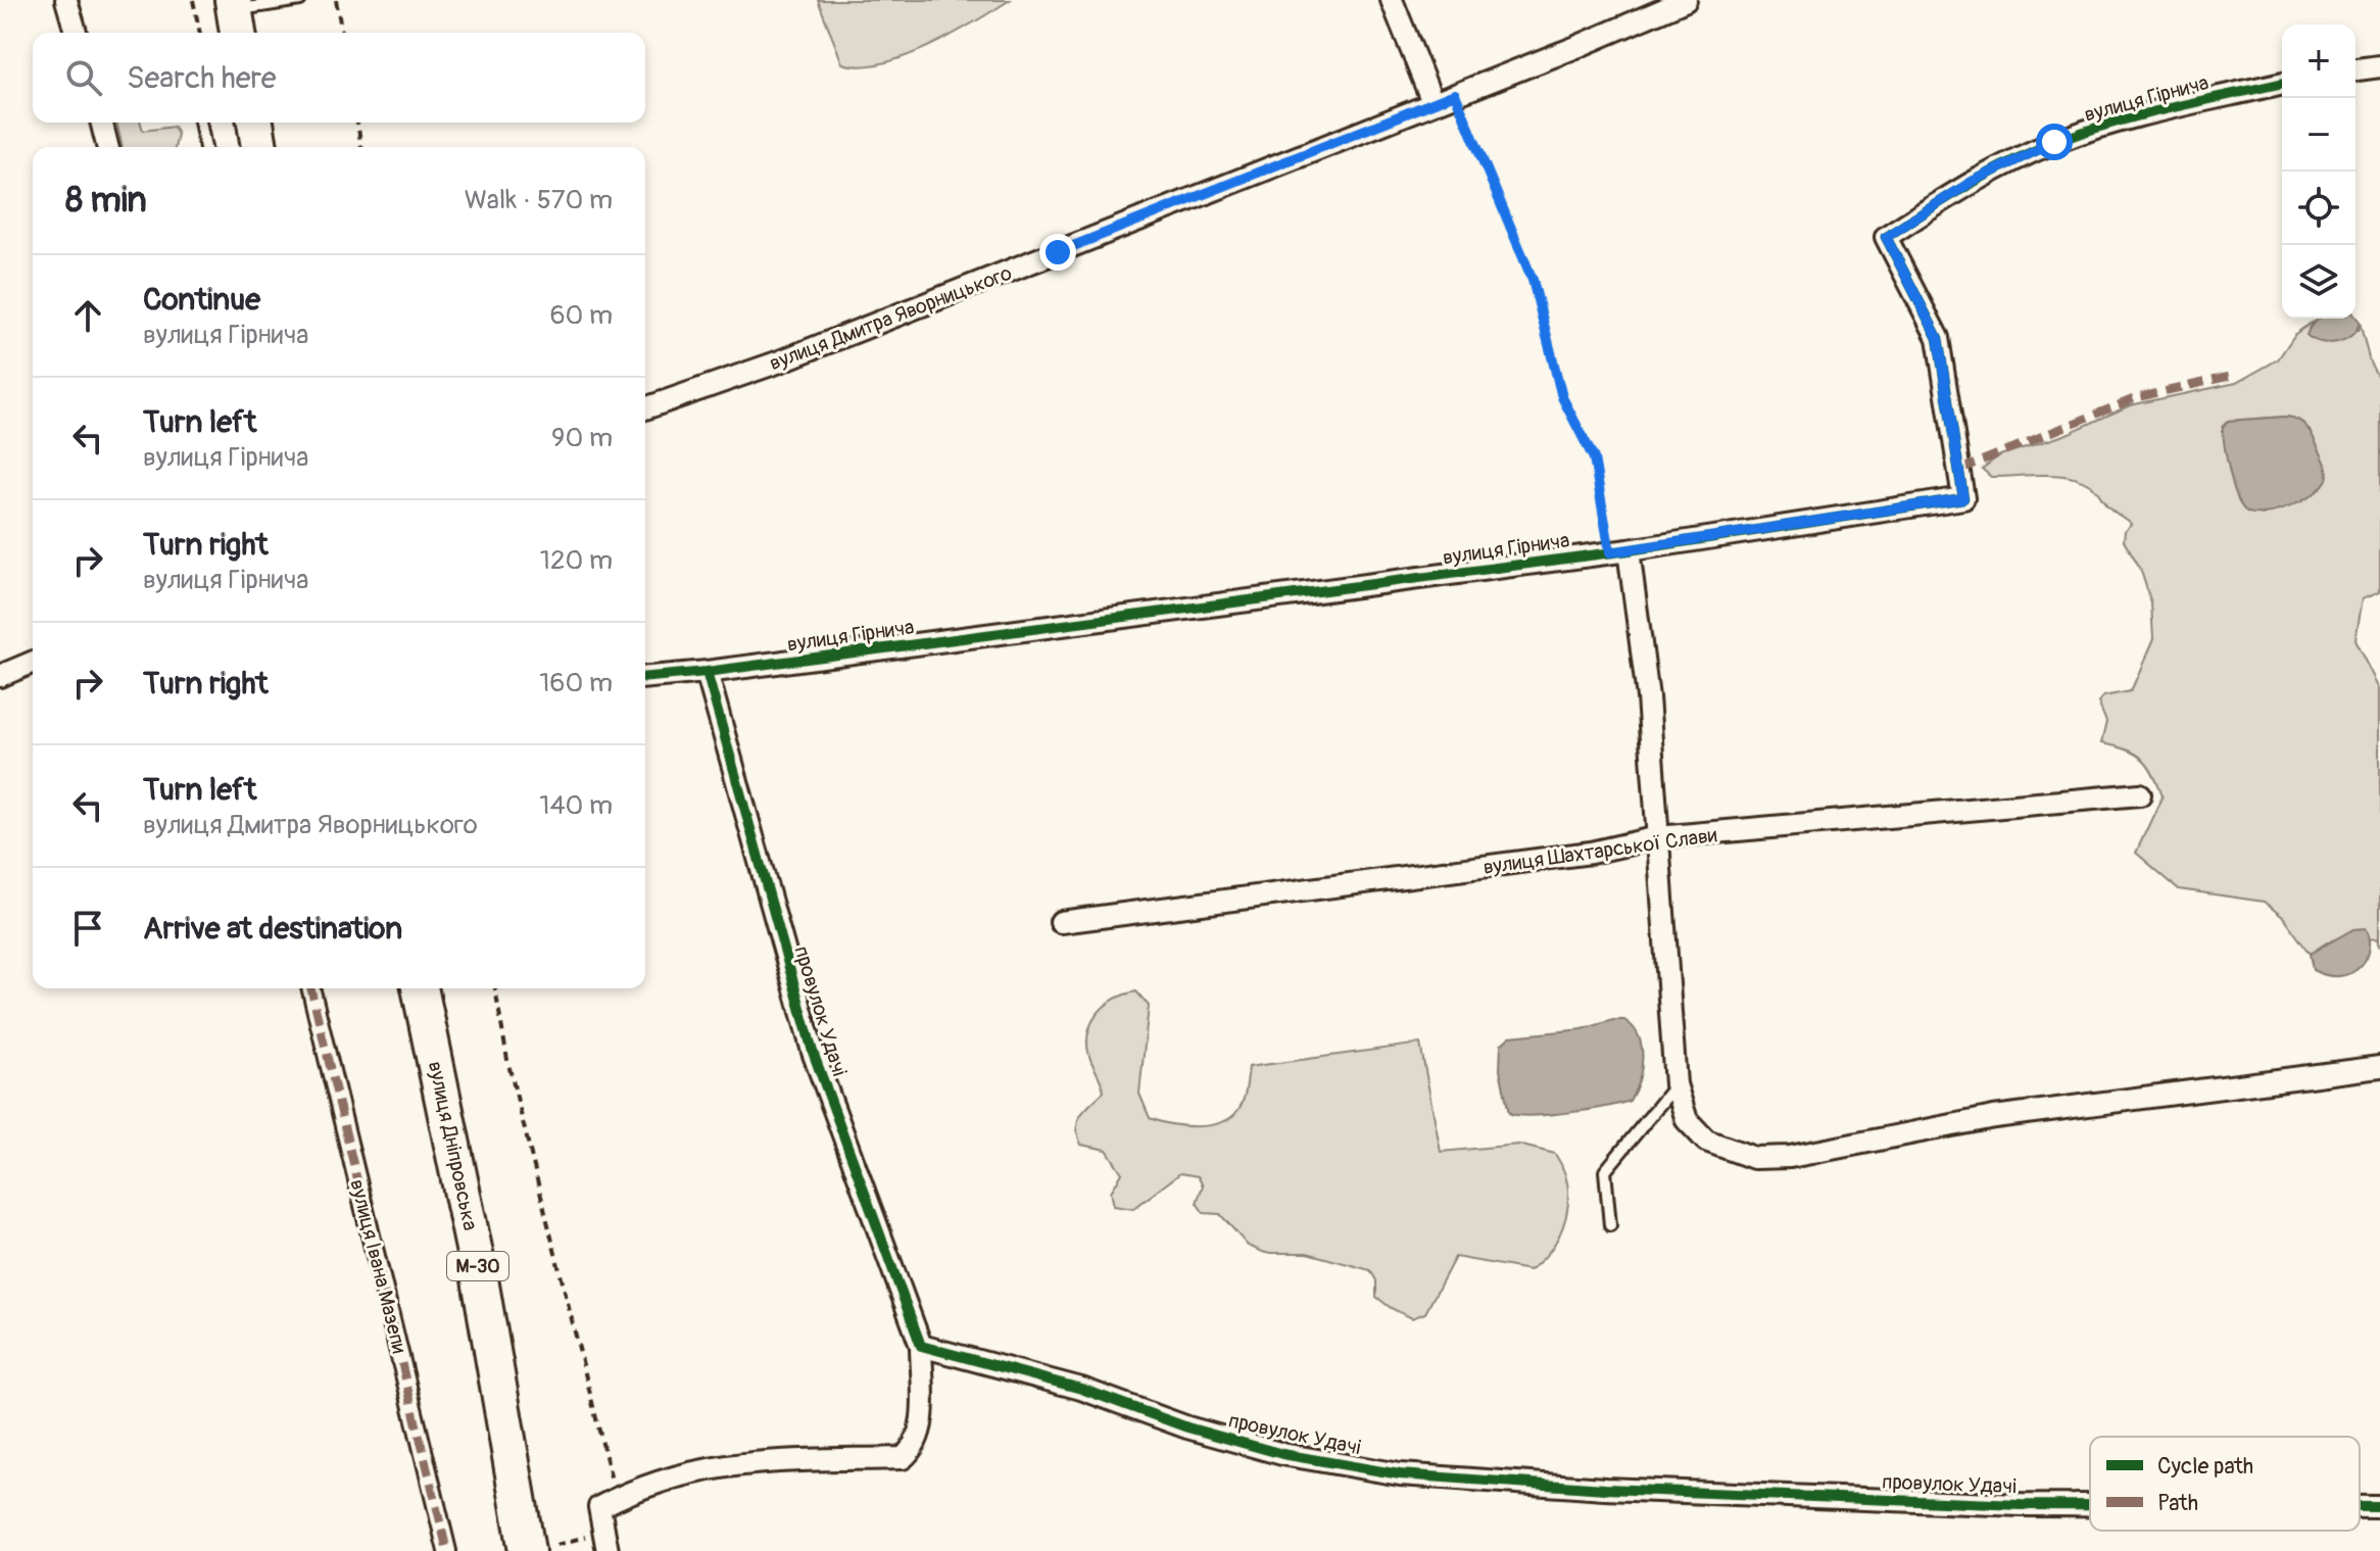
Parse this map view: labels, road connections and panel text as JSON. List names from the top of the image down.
{
  "streets": {
    "highway": ["вулиця Дніпровська", "М-30"],
    "street": [
      "вулиця Гірнича",
      "вулиця Дмитра Яворницького",
      "вулиця Шахтарської Слави",
      "провулок Удачі",
      "вулиця Івана Мазепи"
    ]
  },
  "crossings": [
    ["вулиця Гірнича", "провулок Удачі"]
  ],
  "legend": ["Cycle path", "Path"],
  "page": {
    "map_buttons": ["+", "−"],
    "search": "Search here",
    "heading": ["8 min", "Walk · 570 m"],
    "list": [
      ["Continue", "вулиця Гірнича", "60 m"],
      ["Turn left", "вулиця Гірнича", "90 m"],
      ["Turn right", "вулиця Гірнича", "120 m"],
      ["Turn right", "160 m"],
      ["Turn left", "вулиця Дмитра Яворницького", "140 m"],
      "Arrive at destination"
    ]
  }
}
